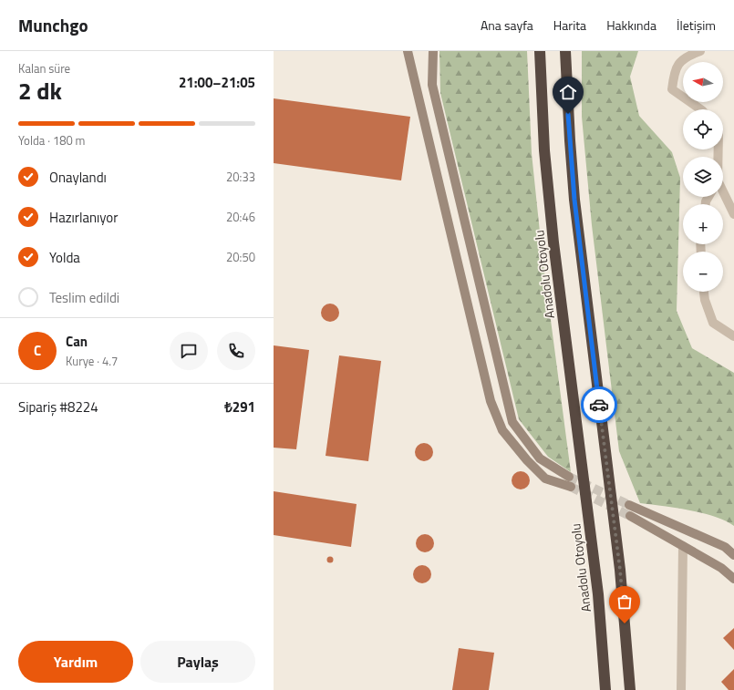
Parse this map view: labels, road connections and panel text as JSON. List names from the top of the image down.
{
  "streets": {
    "highway": ["Anadolu Otoyolu"]
  },
  "north": "left",
  "page": {
    "header": "Munchgo",
    "nav": [
      "Ana sayfa",
      "Harita",
      "Hakkında",
      "İletişim"
    ],
    "heading": ["2 dk", "Kalan süre", "21:00–21:05"],
    "panel": [
      "Can",
      "Kurye · 4.7",
      "Sipariş #8224",
      "₺291"
    ],
    "map_buttons": ["+", "−"],
    "bar": "Yolda · 180 m",
    "list": [
      ["Onaylandı", "20:33"],
      ["Hazırlanıyor", "20:46"],
      ["Yolda", "20:50"],
      "Teslim edildi"
    ],
    "round": "C",
    "buttons": ["Yardım", "Paylaş"]
  }
}
